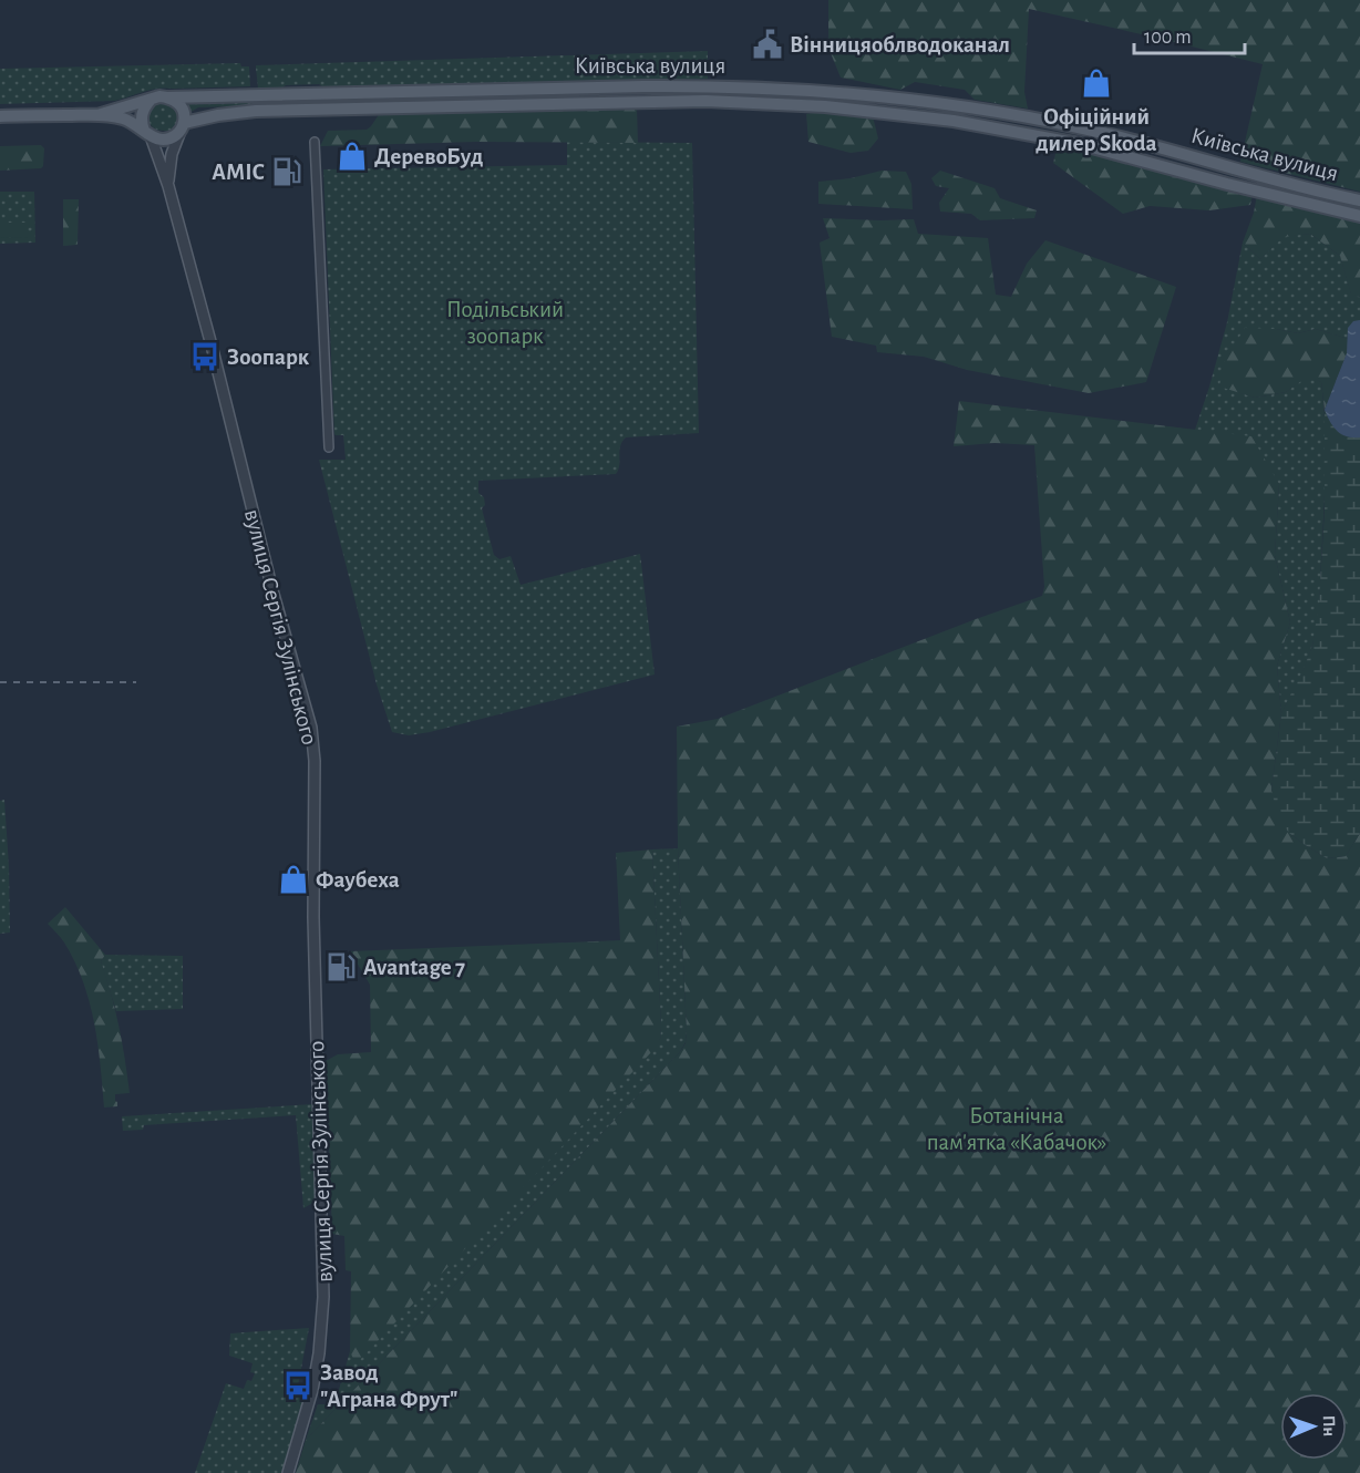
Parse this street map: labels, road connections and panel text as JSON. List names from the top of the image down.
{
  "streets": {
    "main road": ["Київська вулиця"],
    "street": ["вулиця Сергія Зулінського"]
  },
  "crossings": [
    ["Київська вулиця", "вулиця Сергія Зулінського"]
  ],
  "parks": ["Подільський зоопарк", "Ботанічна пам'ятка «Кабачок»"],
  "places": {
    "public building": ["Вінницяоблводоканал"],
    "shop": ["Офіційний дилер Skoda", "ДеревоБуд", "Фаубеха"],
    "fuel station": ["АМІС", "Avantage 7"],
    "bus stop": ["Зоопарк", "Завод \"Аграна Фрут\""]
  },
  "scale_bar": "100 m",
  "north": "right"
}
